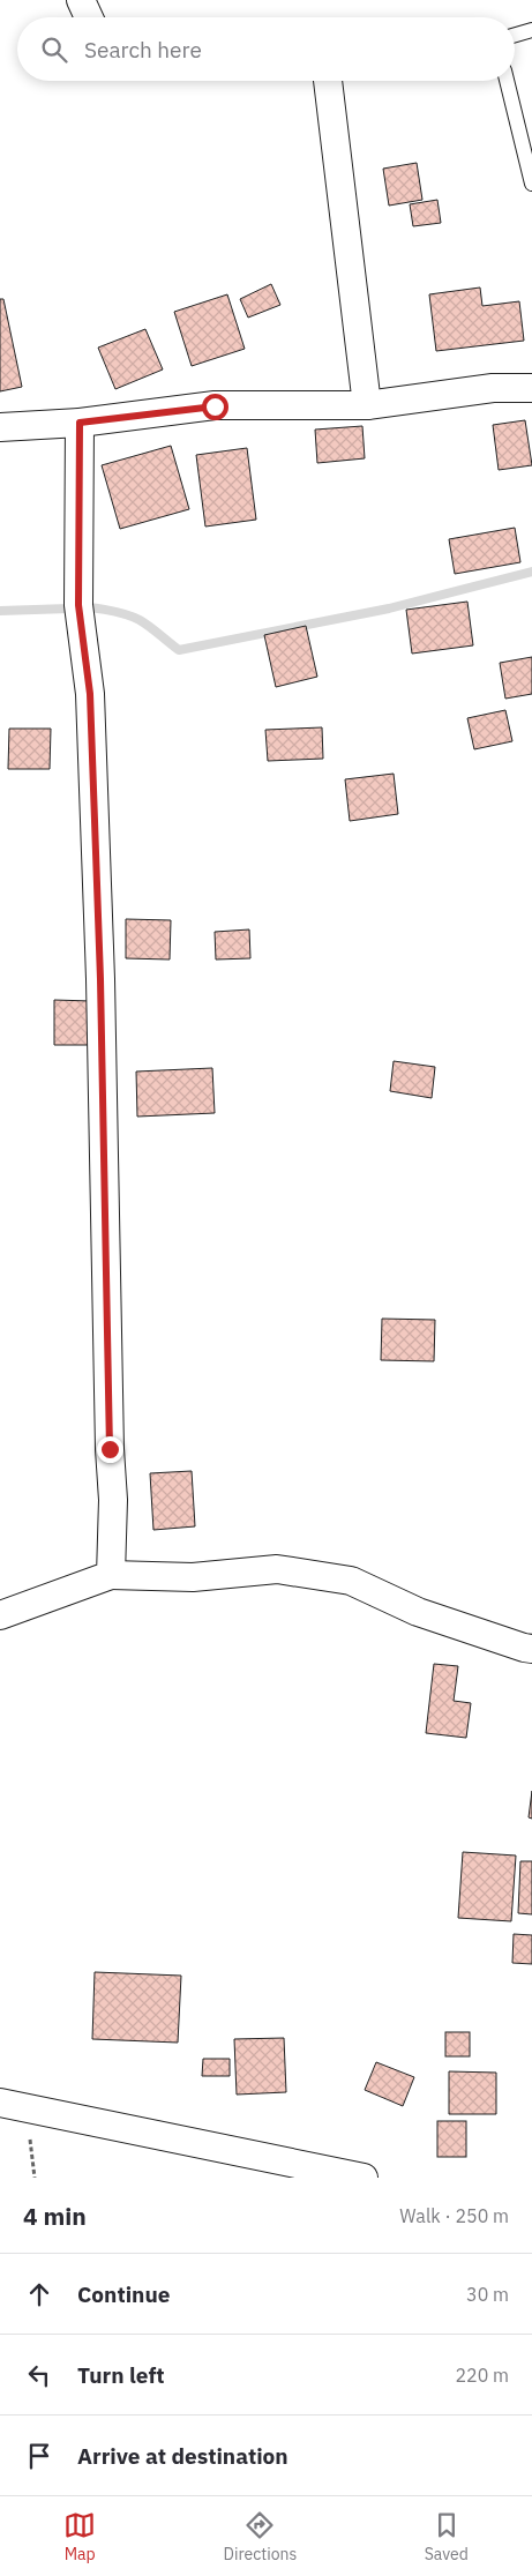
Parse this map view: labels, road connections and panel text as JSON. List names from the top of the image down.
{
  "page": {
    "search": "Search here",
    "heading": ["4 min", "Walk · 250 m"],
    "list": [
      ["Continue", "30 m"],
      ["Turn left", "220 m"],
      "Arrive at destination"
    ],
    "nav": ["Map", "Directions", "Saved"]
  }
}
